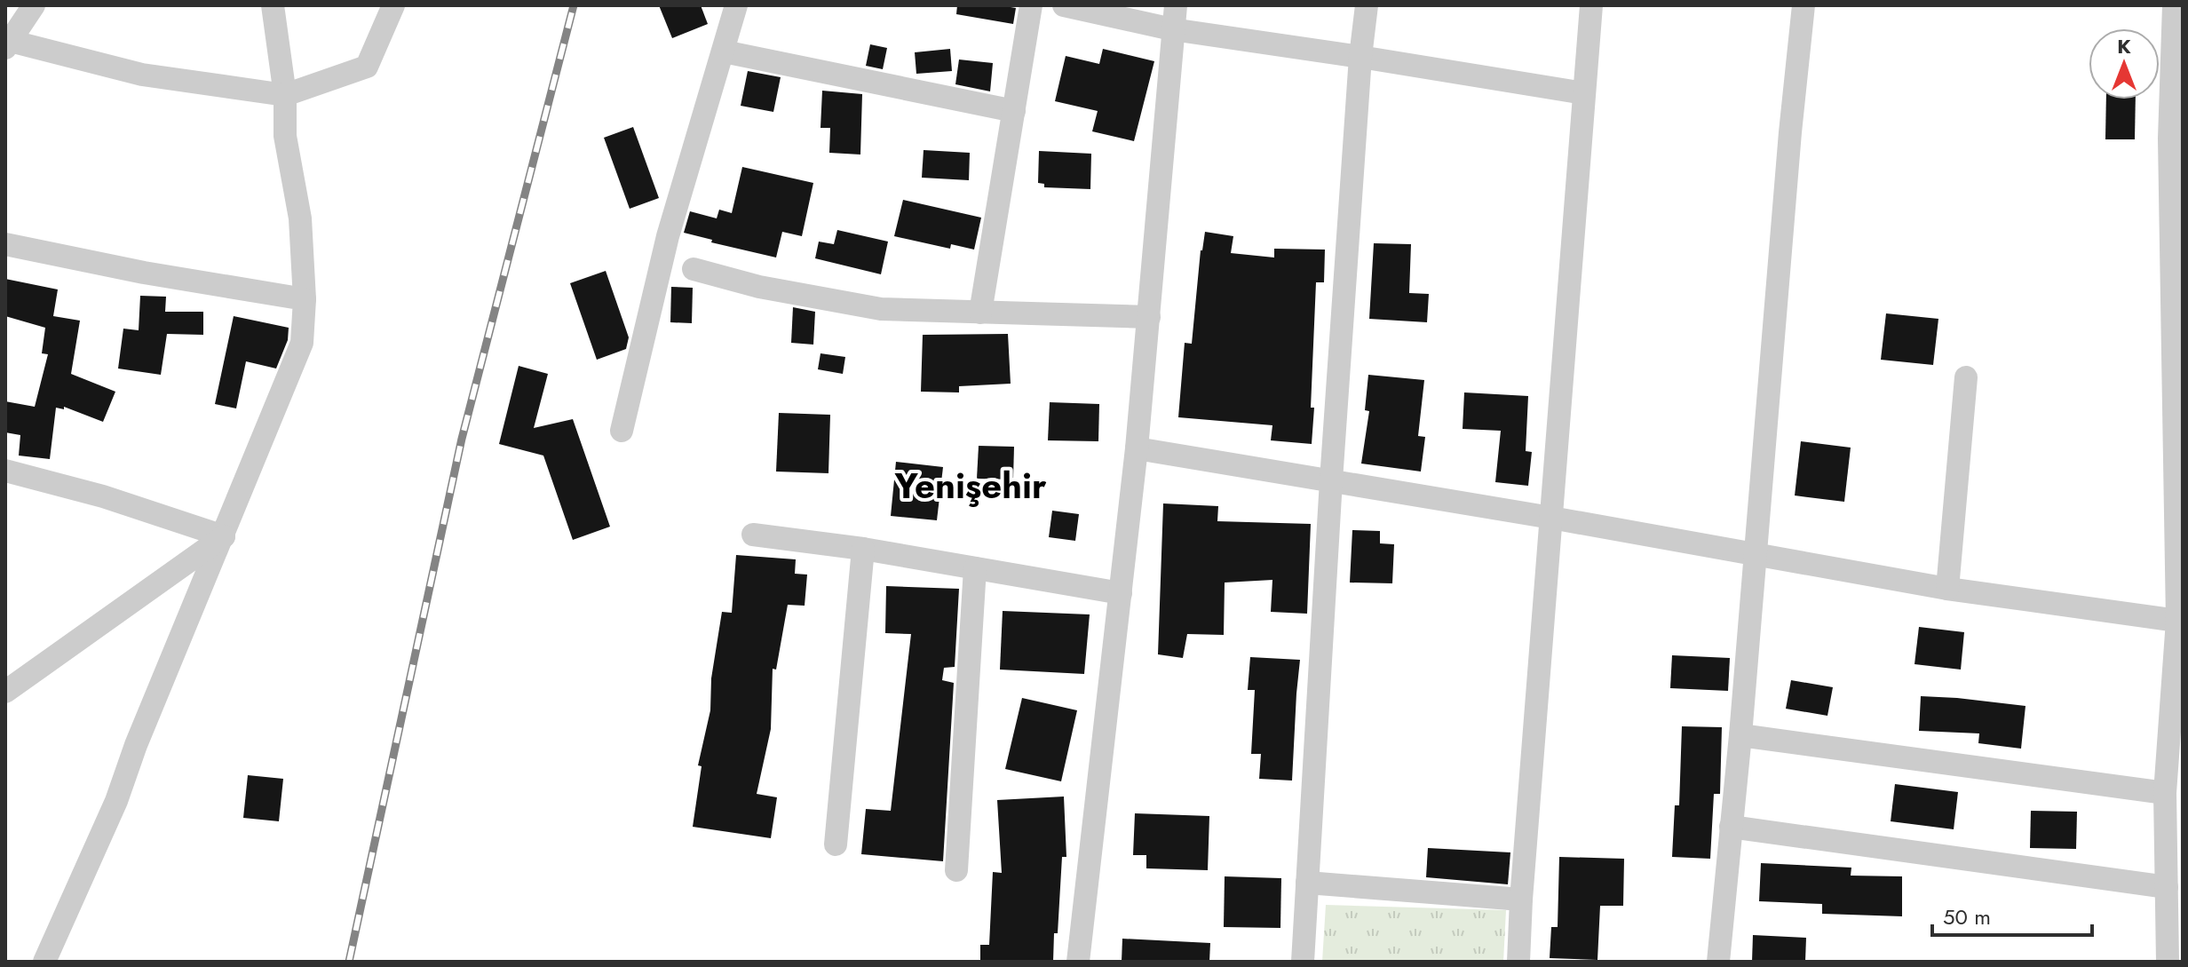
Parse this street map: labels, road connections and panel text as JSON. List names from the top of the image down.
{
  "districts": ["Yenişehir"],
  "scale_bar": "50 m",
  "north": "top"
}
